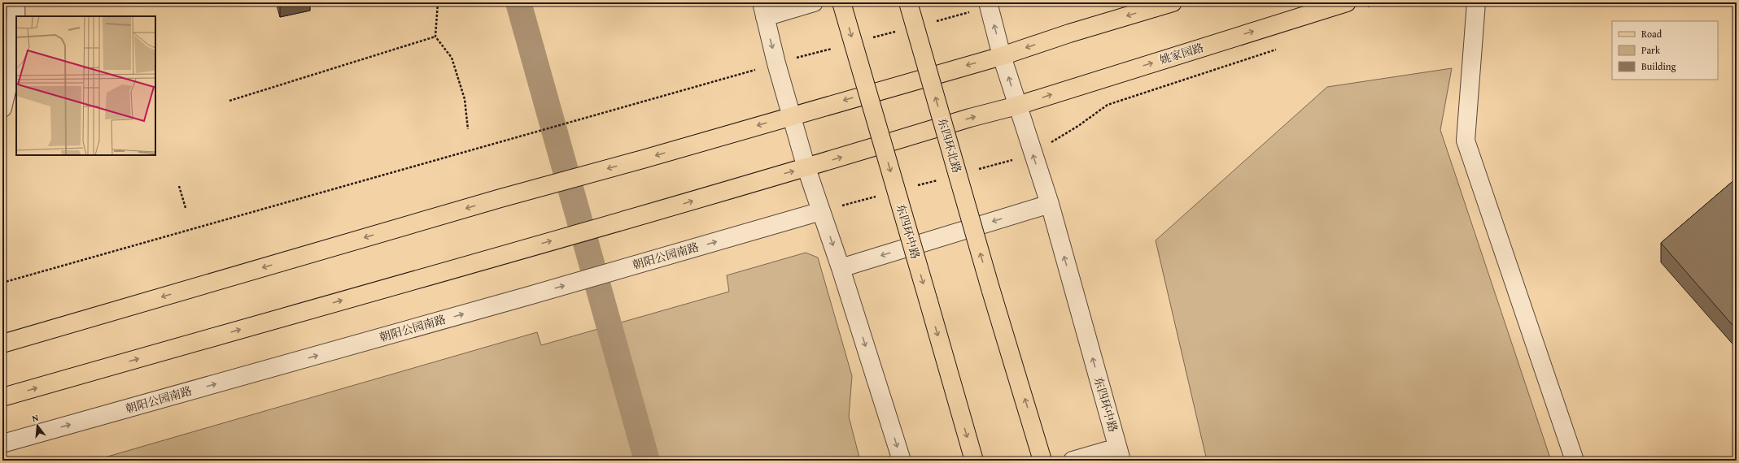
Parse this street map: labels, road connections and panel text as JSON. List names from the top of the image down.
{
  "streets": {
    "main road": ["姚家园路", "东四环北路", "东四环中路"],
    "street": ["朝阳公园南路"]
  },
  "crossings": [
    ["姚家园路", "东四环中路"]
  ],
  "one_way": ["东四环北路", "朝阳公园南路"],
  "legend": ["Road", "Park", "Building"],
  "north": "top"
}
